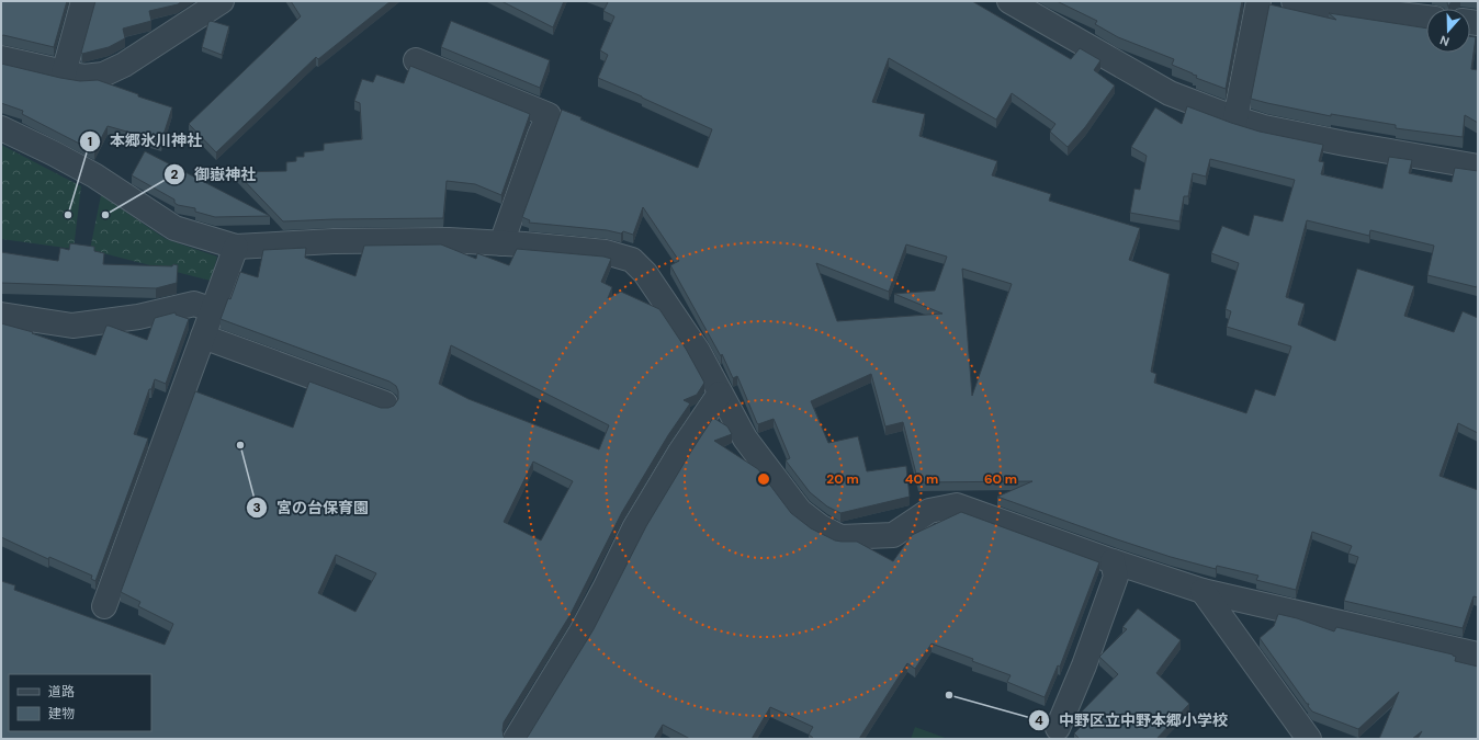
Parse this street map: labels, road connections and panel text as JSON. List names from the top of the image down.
{
  "places": [
    "本郷氷川神社",
    "御嶽神社",
    "宮の台保育園",
    "中野区立中野本郷小学校"
  ],
  "legend": ["道路", "建物"],
  "north": "bottom",
  "rings": ["20 m", "40 m", "60 m"]
}
